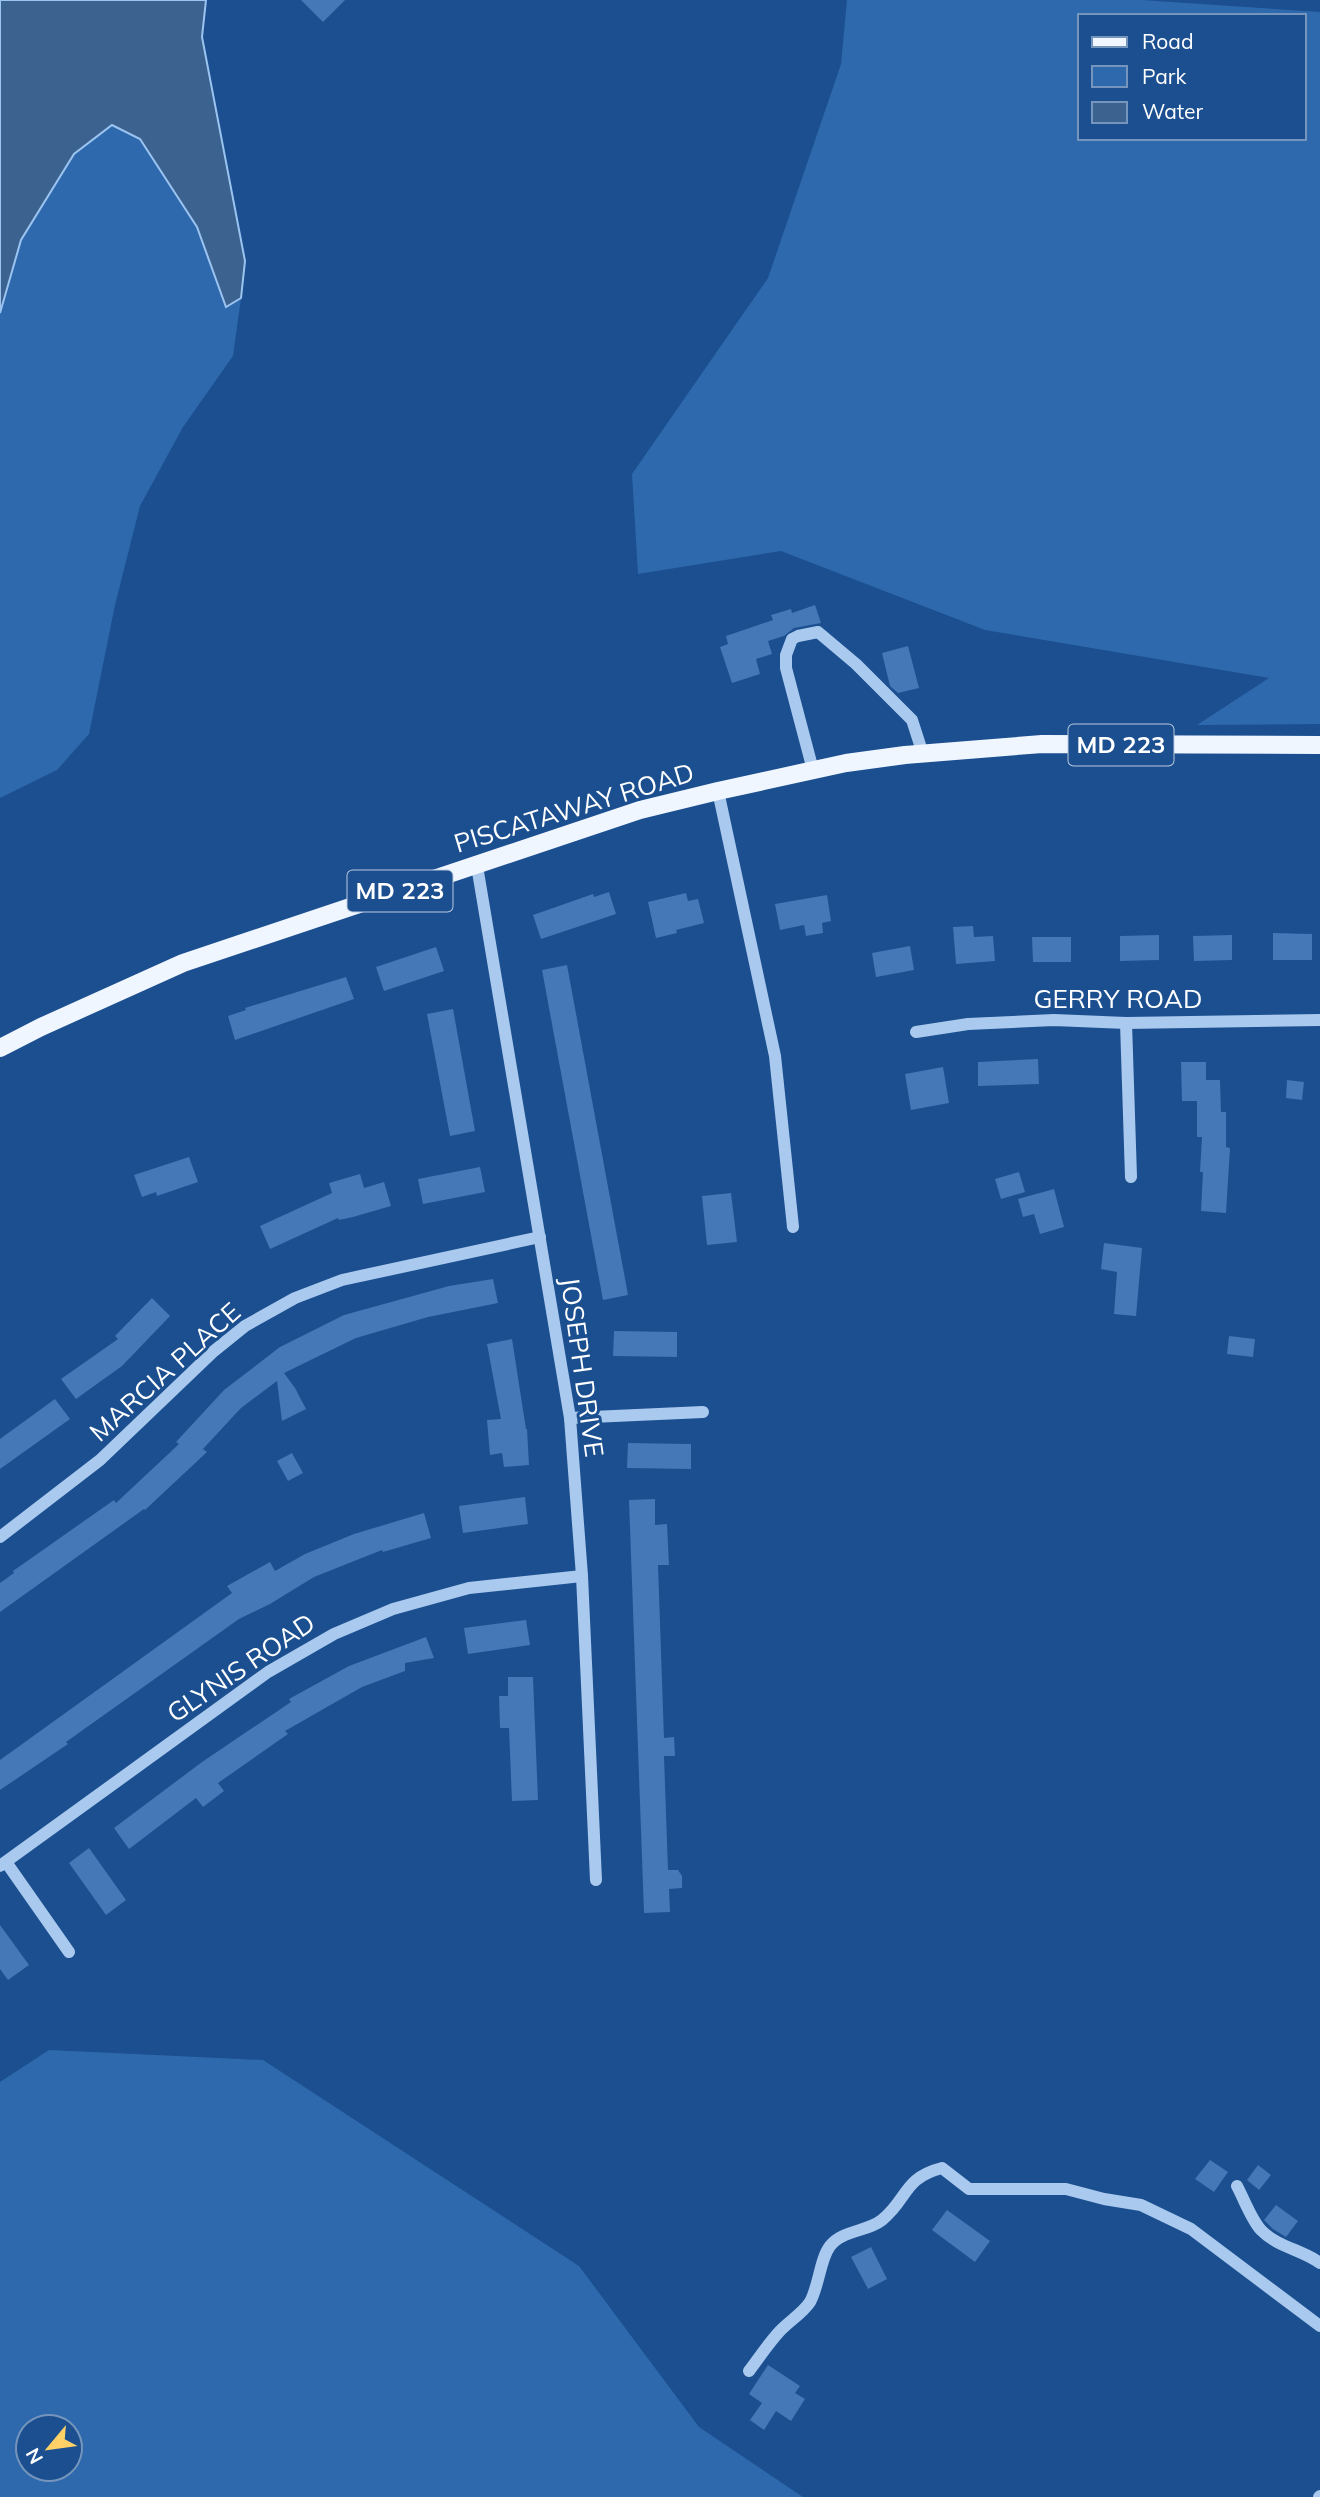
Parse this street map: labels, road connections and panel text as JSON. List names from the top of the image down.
{
  "streets": {
    "main road": ["MD 223", "PISCATAWAY ROAD"],
    "street": [
      "GERRY ROAD",
      "JOSEPH DRIVE",
      "MARCIA PLACE",
      "GLYNIS ROAD"
    ]
  },
  "crossings": [
    ["PISCATAWAY ROAD", "JOSEPH DRIVE"],
    ["JOSEPH DRIVE", "MARCIA PLACE"],
    ["JOSEPH DRIVE", "GLYNIS ROAD"]
  ],
  "legend": ["Road", "Park", "Water"],
  "north": "bottom left"
}
